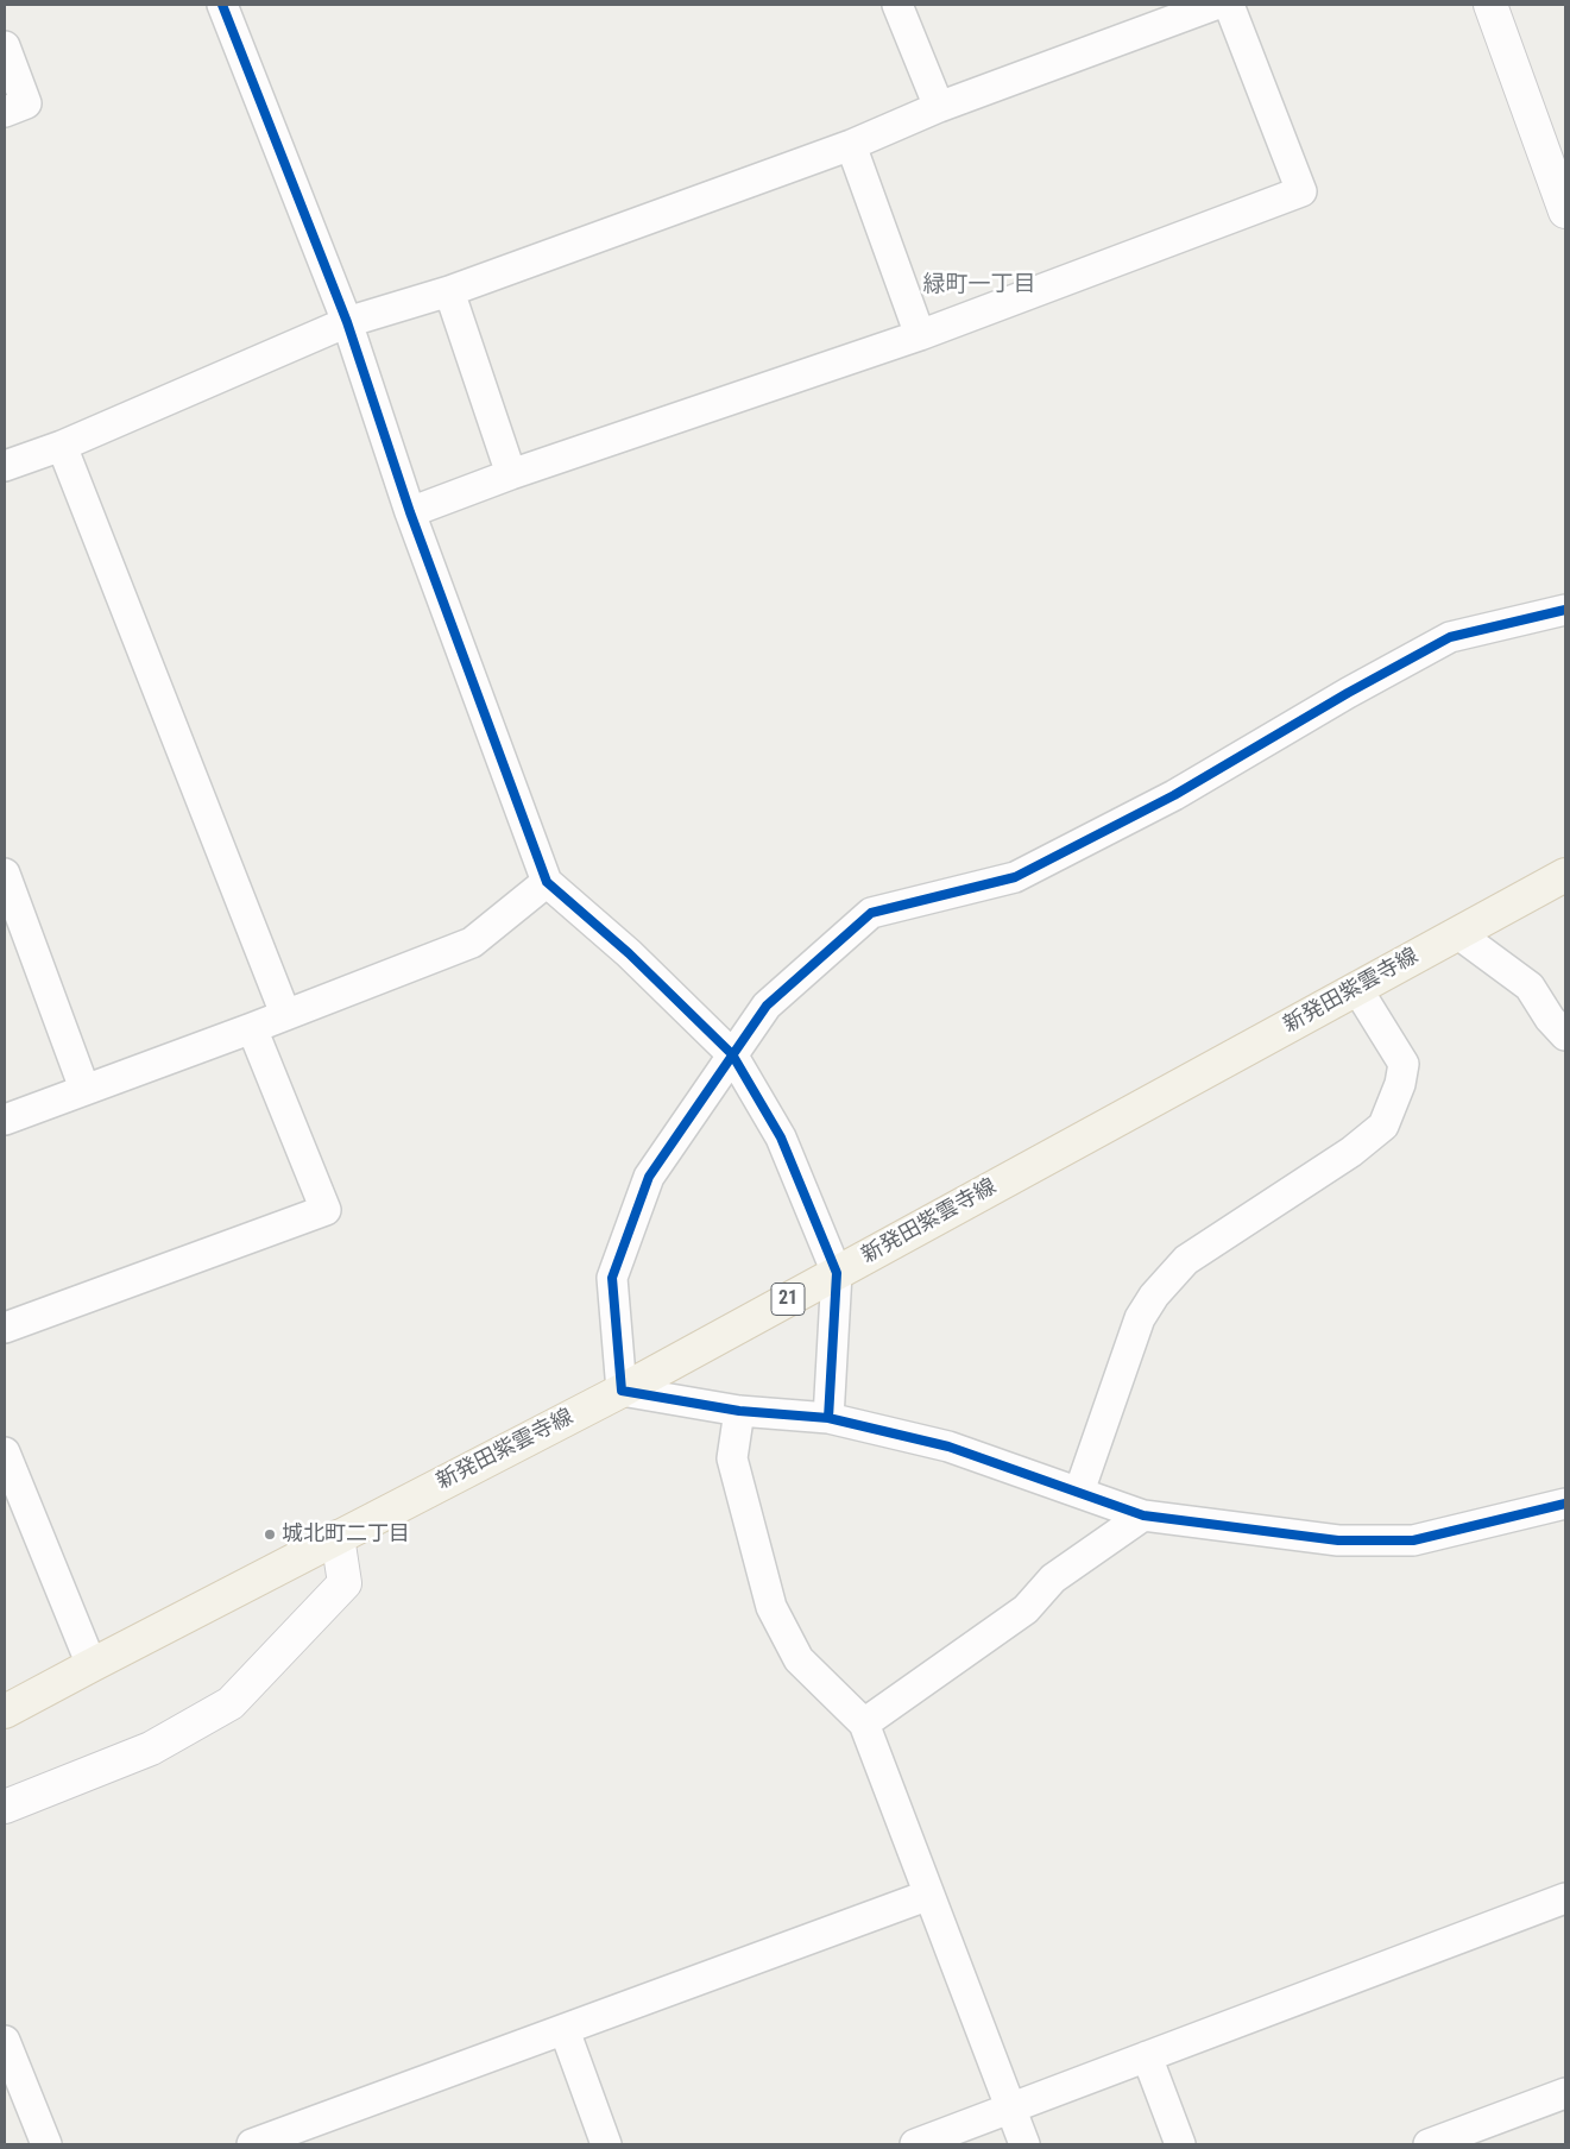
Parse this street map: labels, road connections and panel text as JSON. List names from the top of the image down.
{
  "streets": {
    "main road": ["新発田紫雲寺線", "21"]
  },
  "districts": ["緑町一丁目"],
  "places": ["城北町二丁目"]
}
